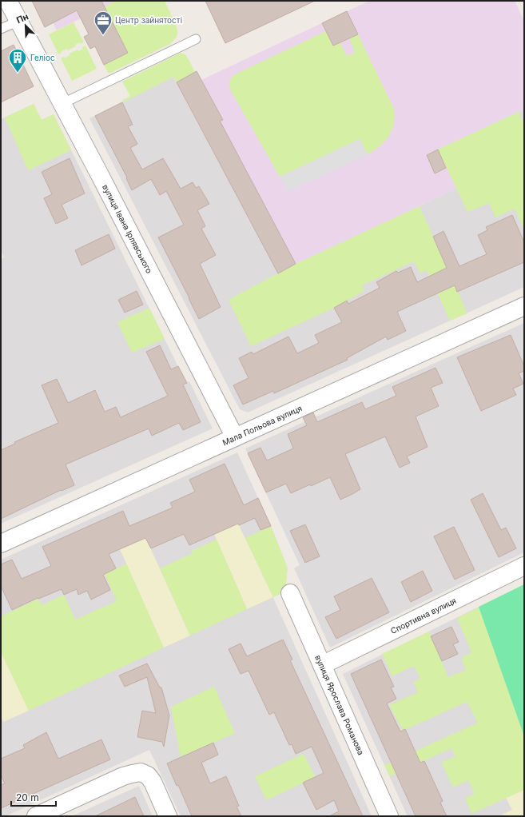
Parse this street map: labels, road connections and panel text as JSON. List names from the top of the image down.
{
  "streets": {
    "street": [
      "вулиця Івана Ірлявського",
      "Мала Польова вулиця",
      "Спортивна вулиця",
      "вулиця Ярослава Романова"
    ]
  },
  "crossings": [
    ["вулиця Івана Ірлявського", "Мала Польова вулиця"],
    ["Спортивна вулиця", "вулиця Ярослава Романова"]
  ],
  "places": {
    "office": ["Центр зайнятості"],
    "building": ["Геліос"]
  },
  "scale_bar": "20 m",
  "north": "top left"
}
